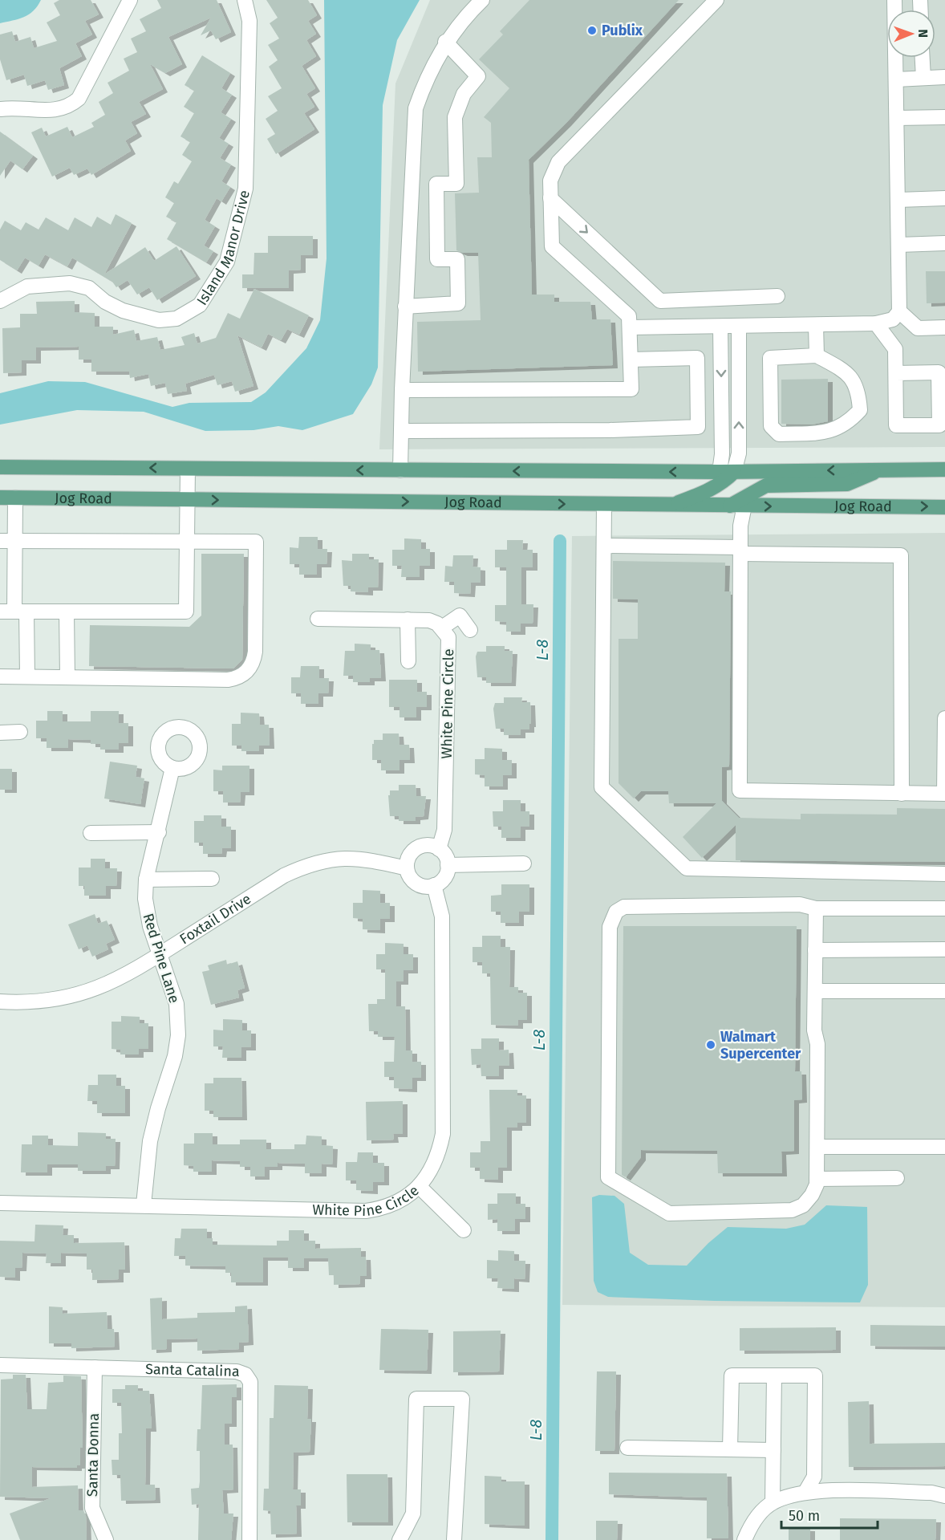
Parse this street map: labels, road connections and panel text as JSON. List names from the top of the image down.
{
  "streets": {
    "main road": ["Jog Road"],
    "street": [
      "Island Manor Drive",
      "White Pine Circle",
      "Foxtail Drive",
      "Red Pine Lane",
      "Santa Catalina",
      "Santa Donna"
    ]
  },
  "crossings": [
    ["White Pine Circle", "Foxtail Drive"],
    ["White Pine Circle", "Red Pine Lane"],
    ["Foxtail Drive", "Red Pine Lane"],
    ["Santa Catalina", "Santa Donna"]
  ],
  "water": ["L-8"],
  "places": ["Publix", "Walmart Supercenter"],
  "scale_bar": "50 m",
  "north": "right"
}
